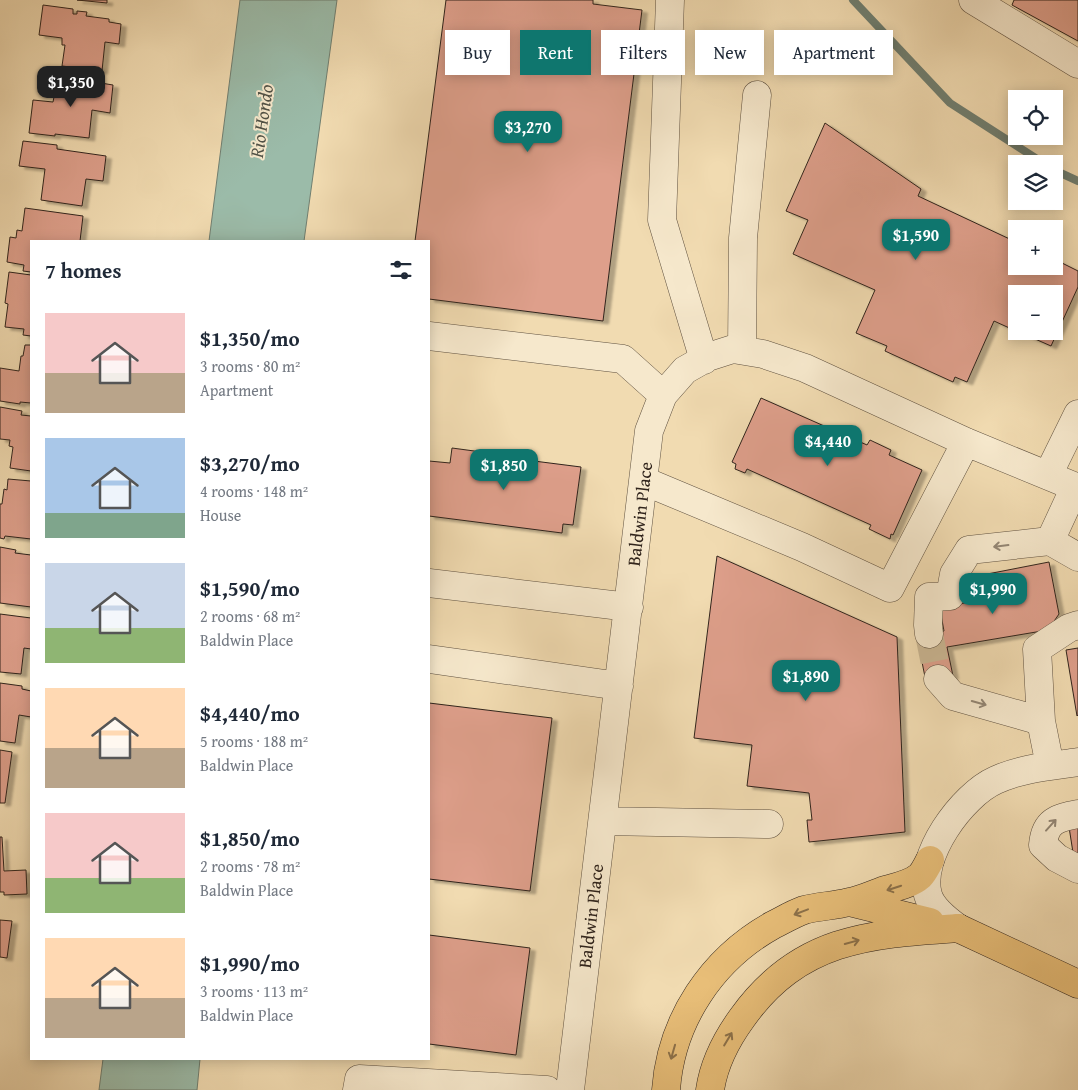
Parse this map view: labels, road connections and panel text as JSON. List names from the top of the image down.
{
  "streets": {
    "street": ["Baldwin Place"]
  },
  "water": ["Rio Hondo"],
  "page": {
    "chip": [
      "Buy",
      "Rent",
      "Filters",
      "New",
      "Apartment"
    ],
    "price": [
      "$1,350",
      "$3,270",
      "$1,590",
      "$4,440",
      "$1,850",
      "$1,990",
      "$1,890"
    ],
    "map_buttons": ["+", "−"],
    "heading": "7 homes",
    "list": [
      {
        "name": "$1,350/mo",
        "note": "3 rooms · 80 m² · Apartment"
      },
      {
        "name": "$3,270/mo",
        "note": "4 rooms · 148 m² · House"
      },
      {
        "name": "$1,590/mo",
        "note": "2 rooms · 68 m² · Baldwin Place"
      },
      {
        "name": "$4,440/mo",
        "note": "5 rooms · 188 m² · Baldwin Place"
      },
      {
        "name": "$1,850/mo",
        "note": "2 rooms · 78 m² · Baldwin Place"
      },
      {
        "name": "$1,990/mo",
        "note": "3 rooms · 113 m² · Baldwin Place"
      }
    ]
  }
}
